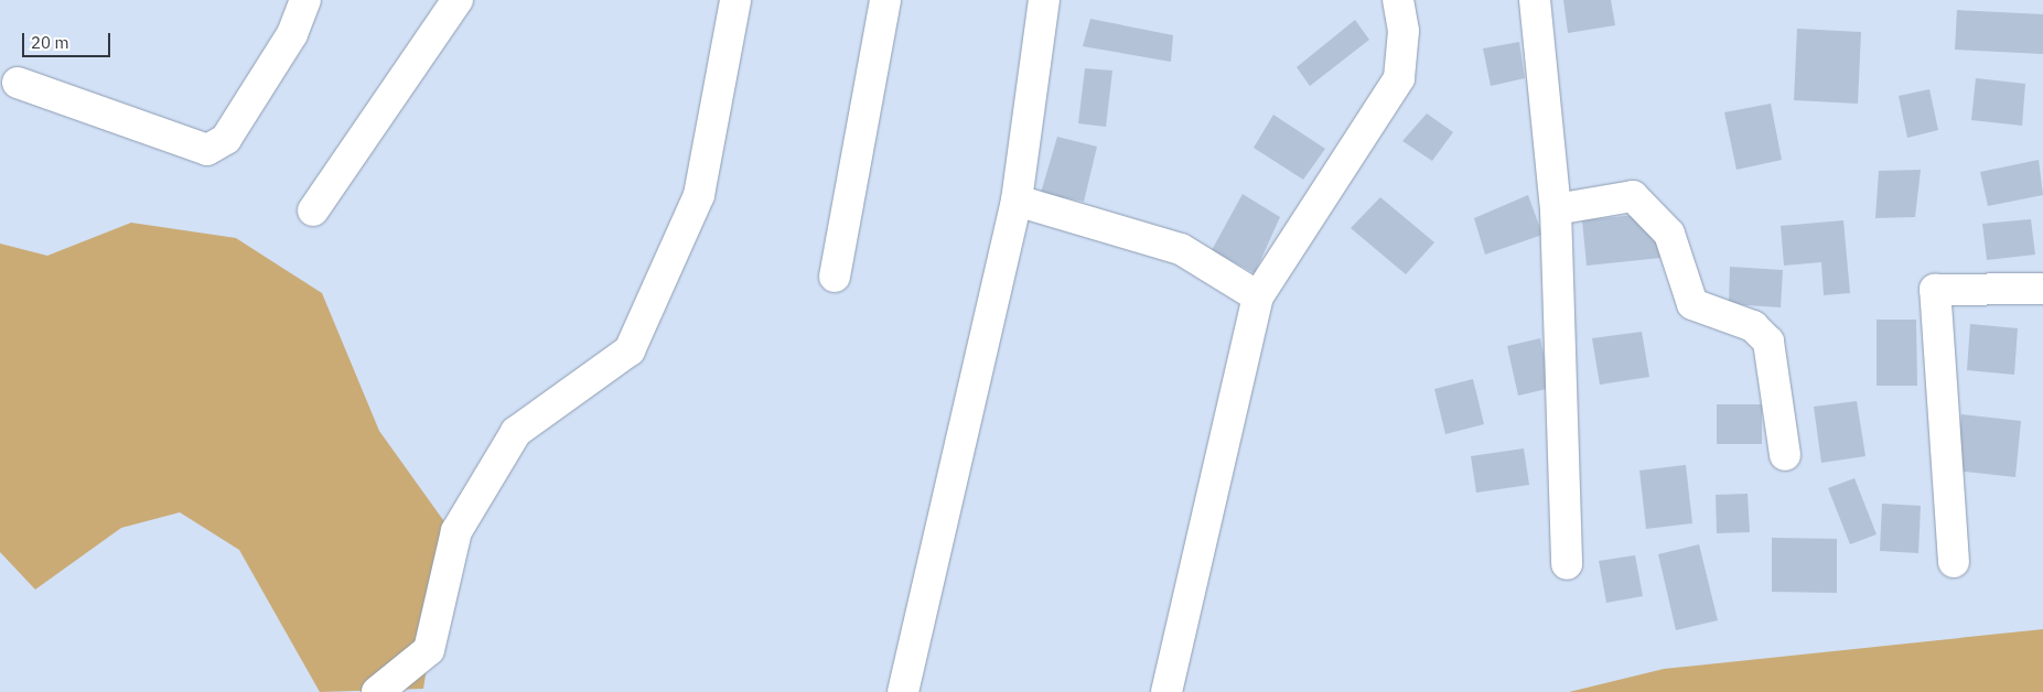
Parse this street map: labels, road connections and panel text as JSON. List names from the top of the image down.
{
  "scale_bar": "20 m"
}
